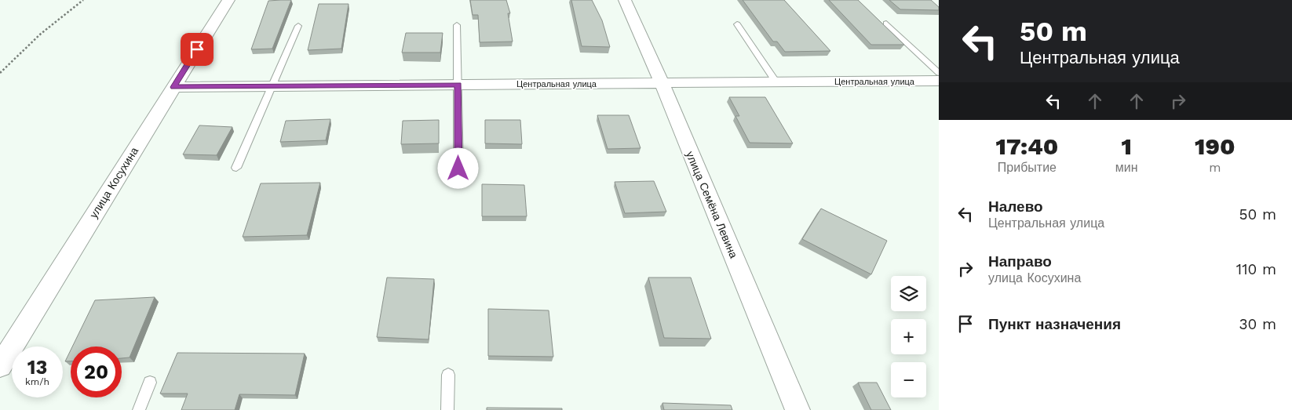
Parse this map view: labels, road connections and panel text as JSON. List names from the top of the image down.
{
  "streets": {
    "street": ["Центральная улица", "улица Косухина", "улица Семёна Левина"]
  },
  "crossings": [
    ["Центральная улица", "улица Косухина"],
    ["Центральная улица", "улица Семёна Левина"]
  ],
  "page": {
    "turn": ["50 m", "Центральная улица"],
    "eta": [
      "17:40",
      "Прибытие",
      "1",
      "мин",
      "190",
      "m"
    ],
    "list": [
      {
        "name": "Налево",
        "note": "Центральная улица",
        "value": "50 m"
      },
      {
        "name": "Направо",
        "note": "улица Косухина",
        "value": "110 m"
      },
      {
        "name": "Пункт назначения",
        "value": "30 m"
      }
    ],
    "map_buttons": ["+", "−"],
    "speed": "13 km/h",
    "limit": "20"
  }
}
